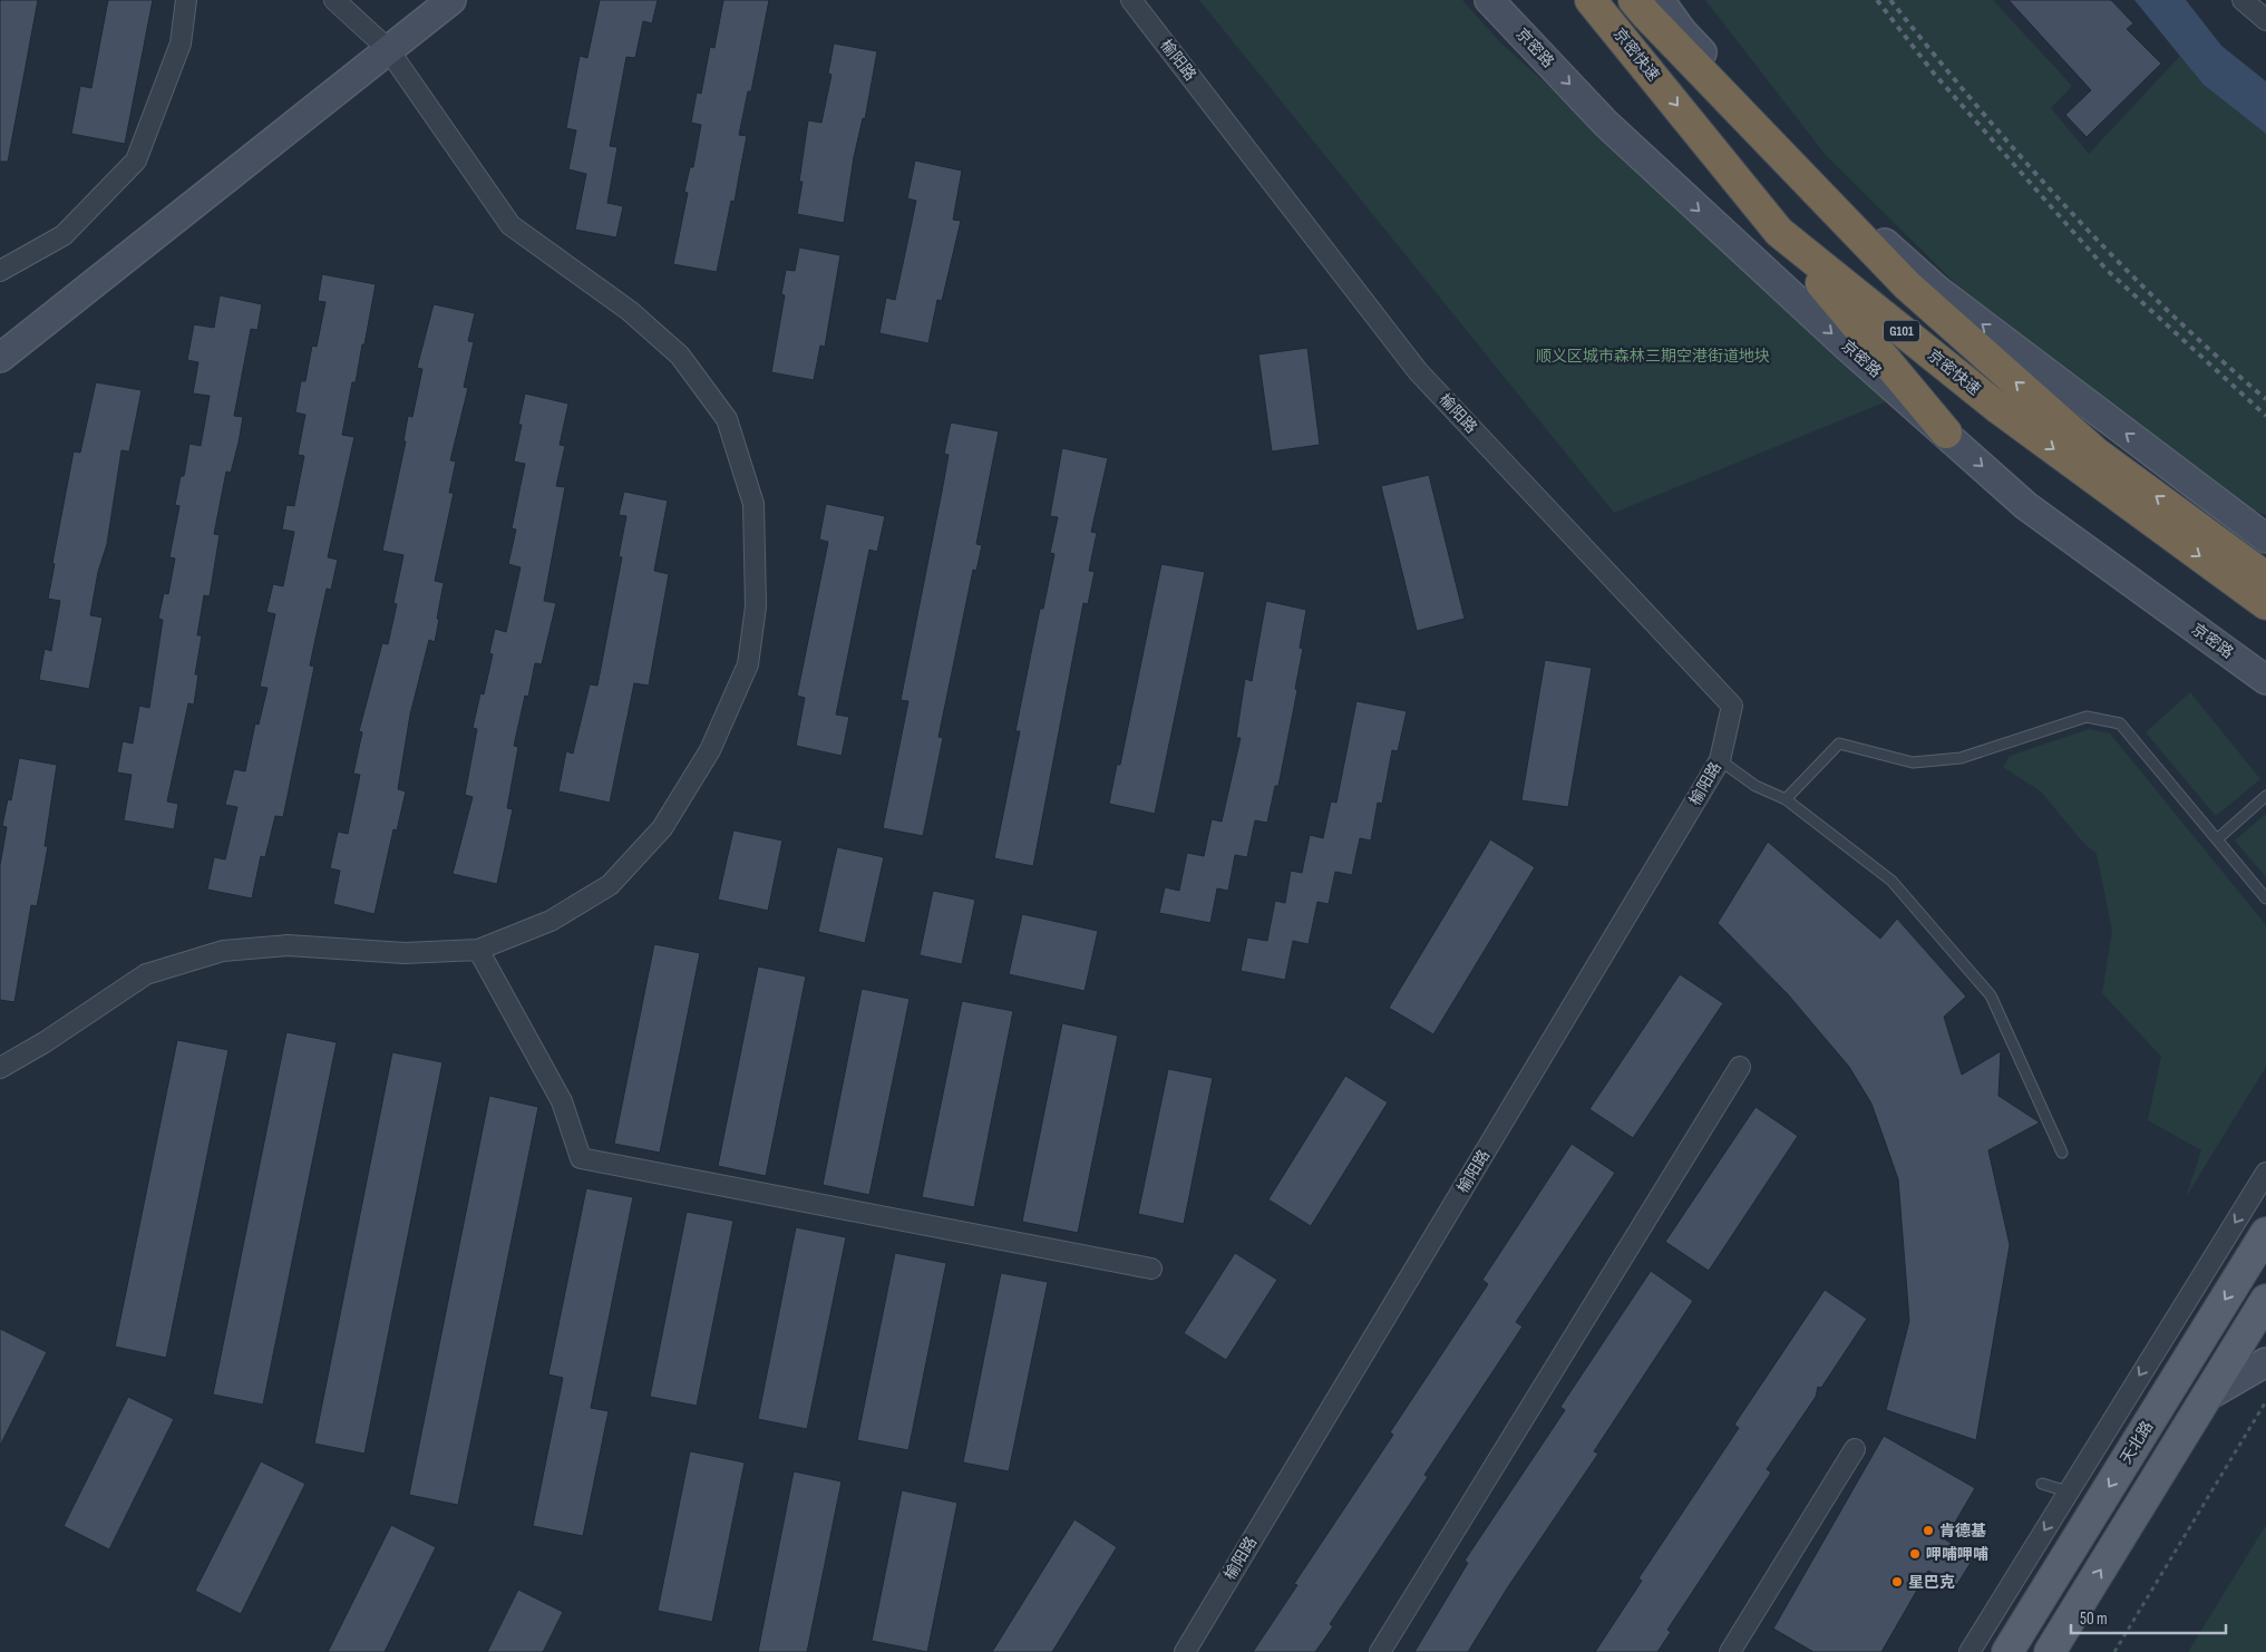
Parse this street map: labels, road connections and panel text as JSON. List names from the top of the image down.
{
  "streets": {
    "highway": ["京密快速", "G101"],
    "main road": ["京密路", "天北路"],
    "street": ["榆阳路"]
  },
  "parks": ["顺义区城市森林三期空港街道地块"],
  "places": ["肯德基", "呷哺呷哺", "星巴克"],
  "scale_bar": "50 m"
}
